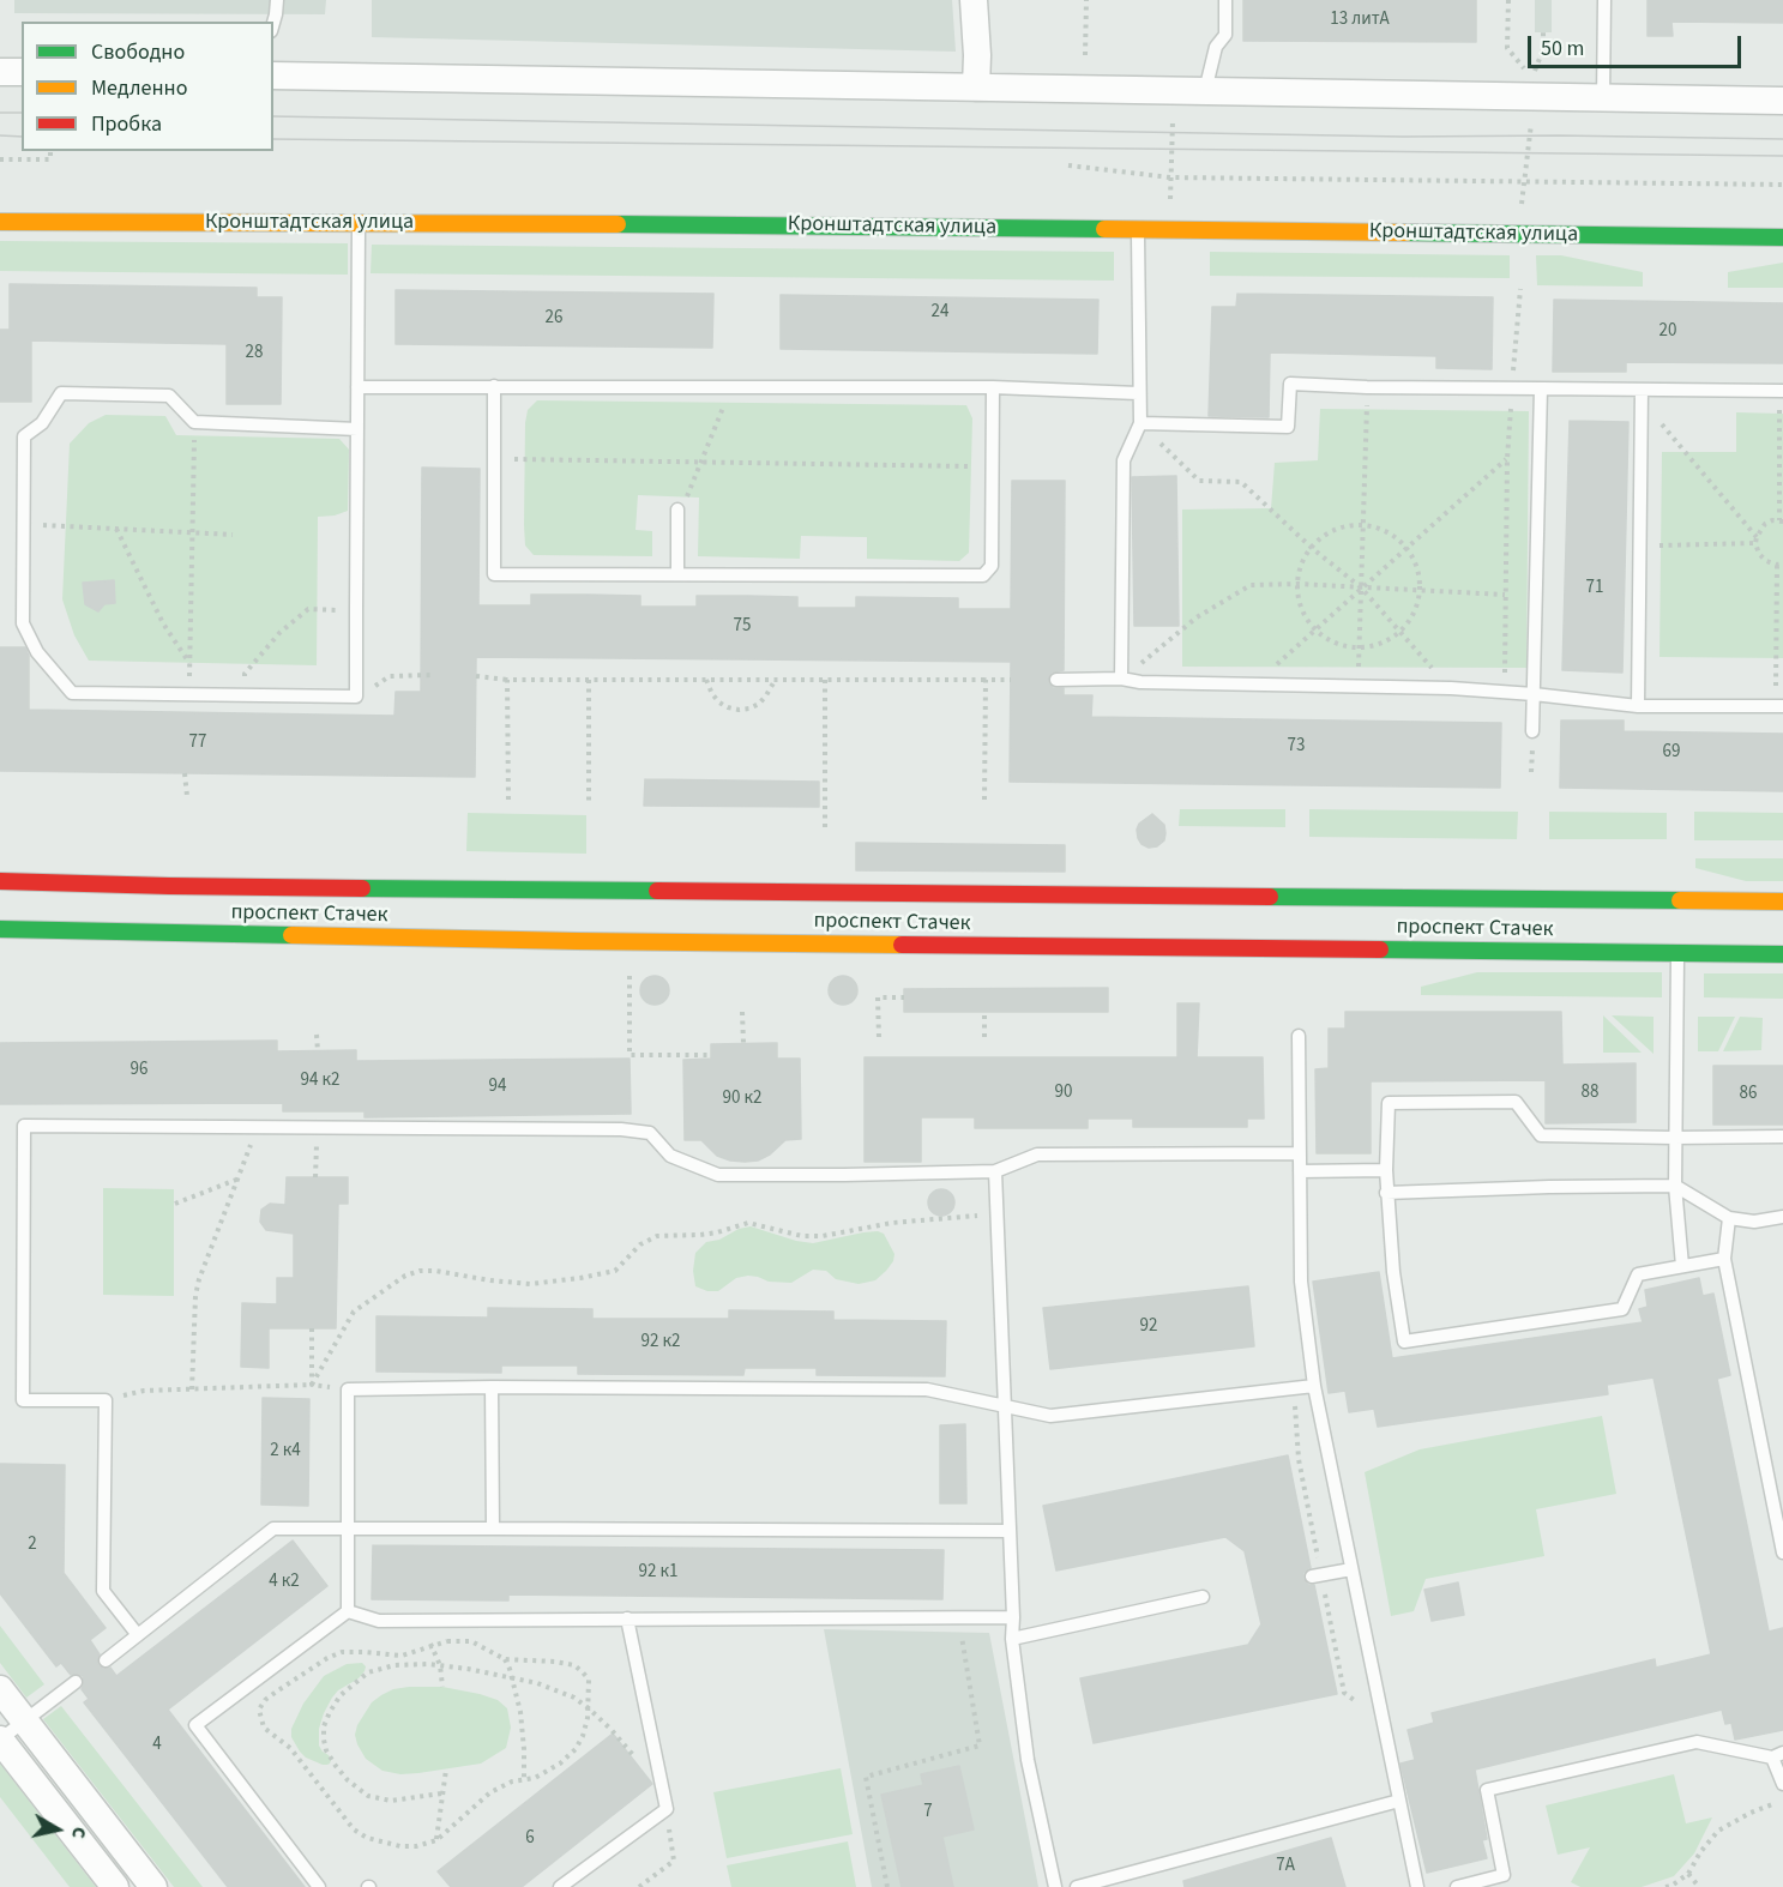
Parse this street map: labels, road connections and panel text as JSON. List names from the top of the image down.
{
  "streets": {
    "main road": ["Кронштадтская улица", "проспект Стачек"]
  },
  "house_numbers": [
    "13 литА",
    "24",
    "26",
    "20",
    "28",
    "71",
    "75",
    "77",
    "73",
    "69",
    "96",
    "94 к2",
    "94",
    "90",
    "88",
    "86",
    "90 к2",
    "92",
    "92 к2",
    "2 к4",
    "2",
    "92 к1",
    "4 к2",
    "4",
    "7",
    "6",
    "7А"
  ],
  "legend": ["Свободно", "Медленно", "Пробка"],
  "scale_bar": "50 m",
  "north": "right"
}
